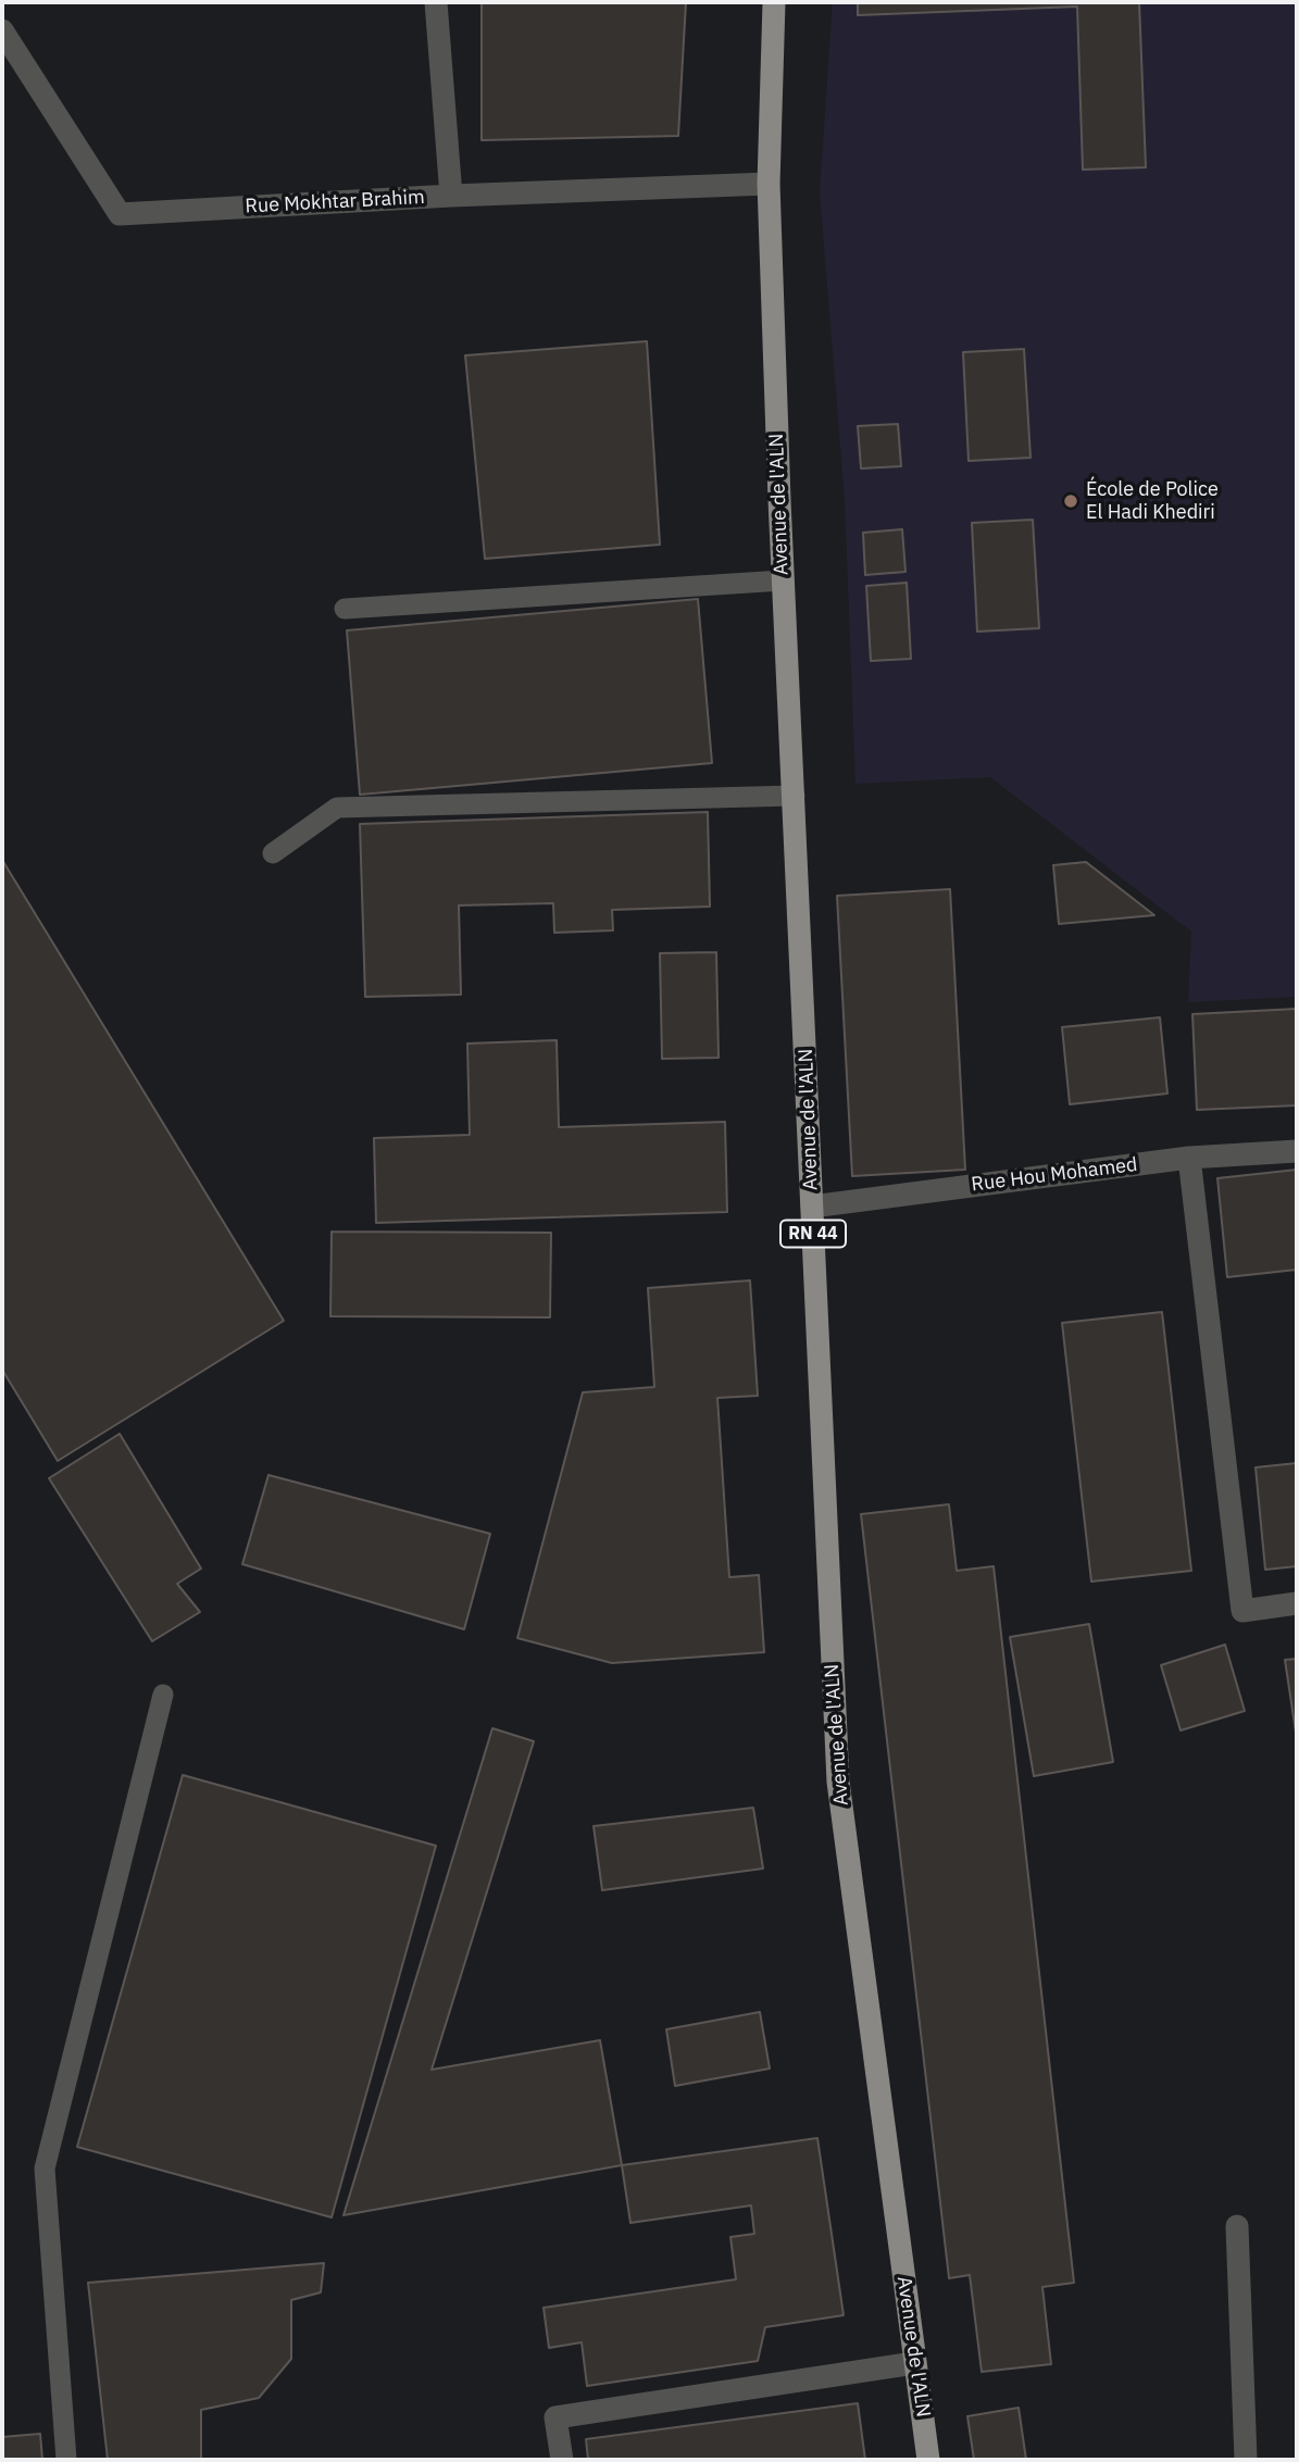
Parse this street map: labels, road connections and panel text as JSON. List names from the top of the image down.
{
  "streets": {
    "main road": ["Avenue de l'ALN", "RN 44"],
    "street": ["Rue Mokhtar Brahim", "Rue Hou Mohamed"]
  },
  "crossings": [
    ["Rue Mokhtar Brahim", "Avenue de l'ALN"],
    ["Avenue de l'ALN", "Rue Hou Mohamed"]
  ],
  "places": ["École de Police El Hadi Khediri"]
}
